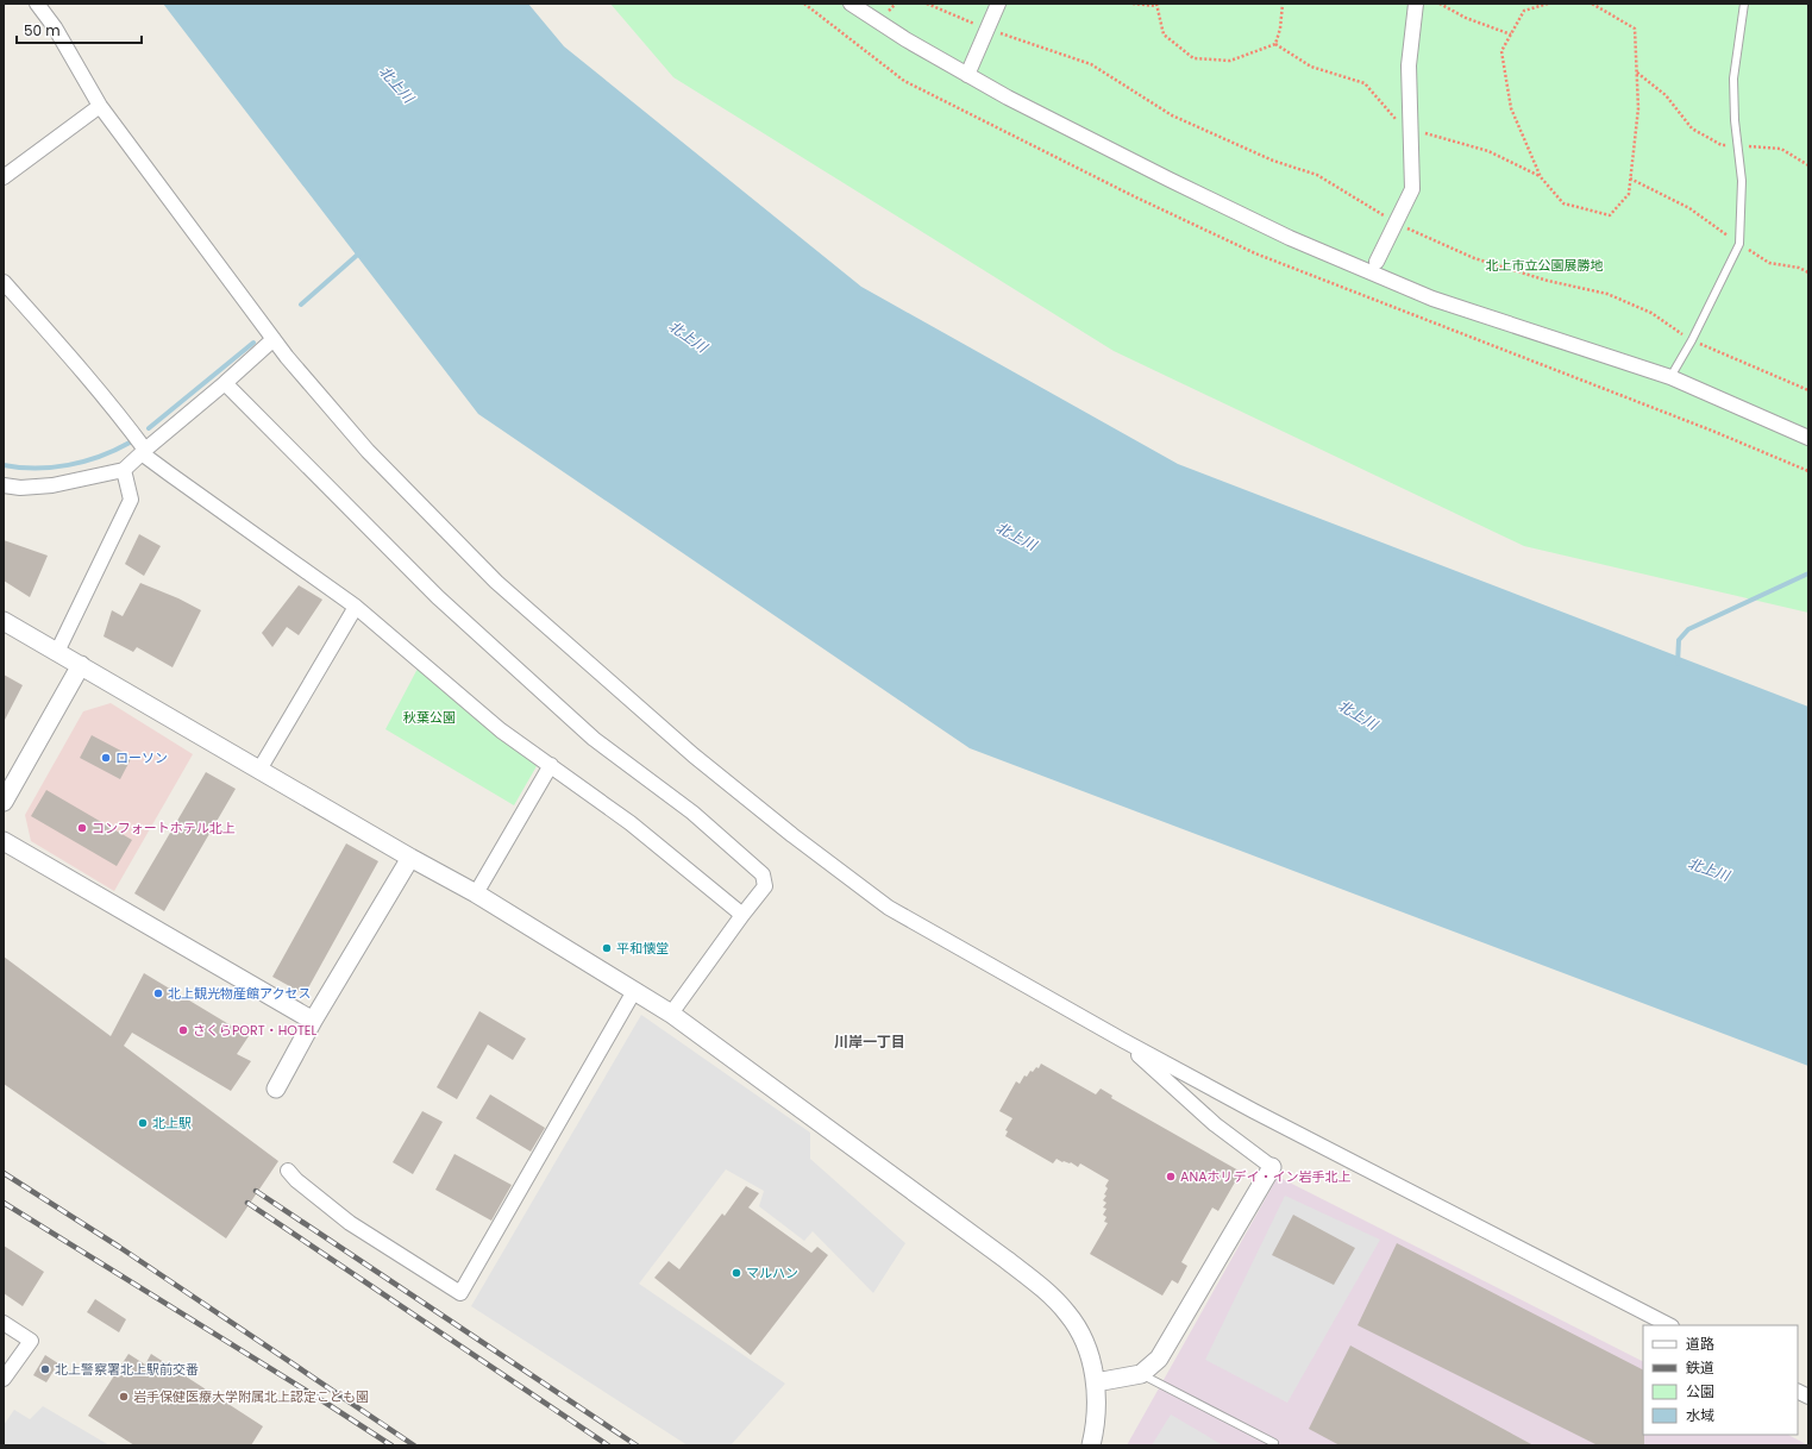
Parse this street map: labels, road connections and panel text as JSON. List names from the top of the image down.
{
  "districts": ["川岸一丁目"],
  "water": ["北上川"],
  "parks": ["北上市立公園展勝地", "秋葉公園"],
  "places": [
    "ローソン",
    "コンフォートホテル北上",
    "平和懐堂",
    "北上観光物産館アクセス",
    "さくらPORT・HOTEL",
    "北上駅",
    "ANAホリデイ・イン岩手北上",
    "マルハン",
    "北上警察署北上駅前交番",
    "岩手保健医療大学附属北上認定こども園"
  ],
  "legend": [
    "道路",
    "鉄道",
    "公園",
    "水域"
  ],
  "scale_bar": "50 m"
}
